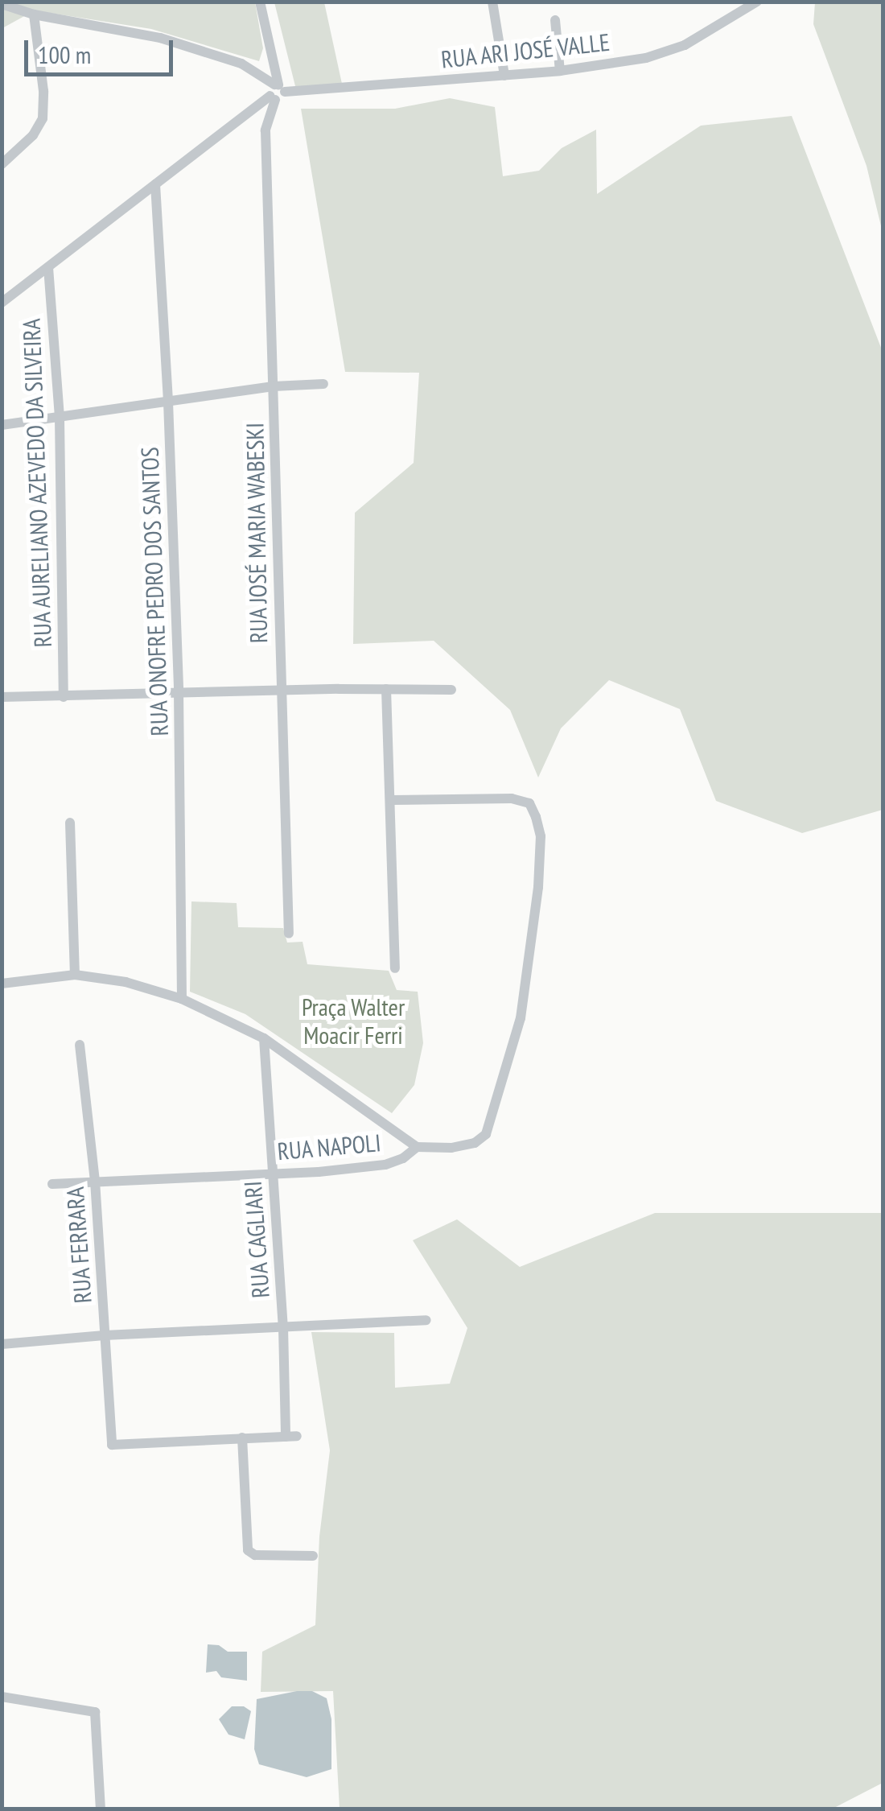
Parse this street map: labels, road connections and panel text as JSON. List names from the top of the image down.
{
  "streets": {
    "street": [
      "RUA ARI JOSÉ VALLE",
      "RUA AURELIANO AZEVEDO DA SILVEIRA",
      "RUA JOSÉ MARIA WABESKI",
      "RUA ONOFRE PEDRO DOS SANTOS",
      "RUA NAPOLI",
      "RUA CAGLIARI",
      "RUA FERRARA"
    ]
  },
  "crossings": [
    ["RUA ARI JOSÉ VALLE", "RUA JOSÉ MARIA WABESKI"],
    ["RUA NAPOLI", "RUA CAGLIARI"],
    ["RUA NAPOLI", "RUA FERRARA"],
    ["RUA CAGLIARI", "RUA FERRARA"]
  ],
  "parks": ["Praça Walter Moacir Ferri"],
  "scale_bar": "100 m"
}
